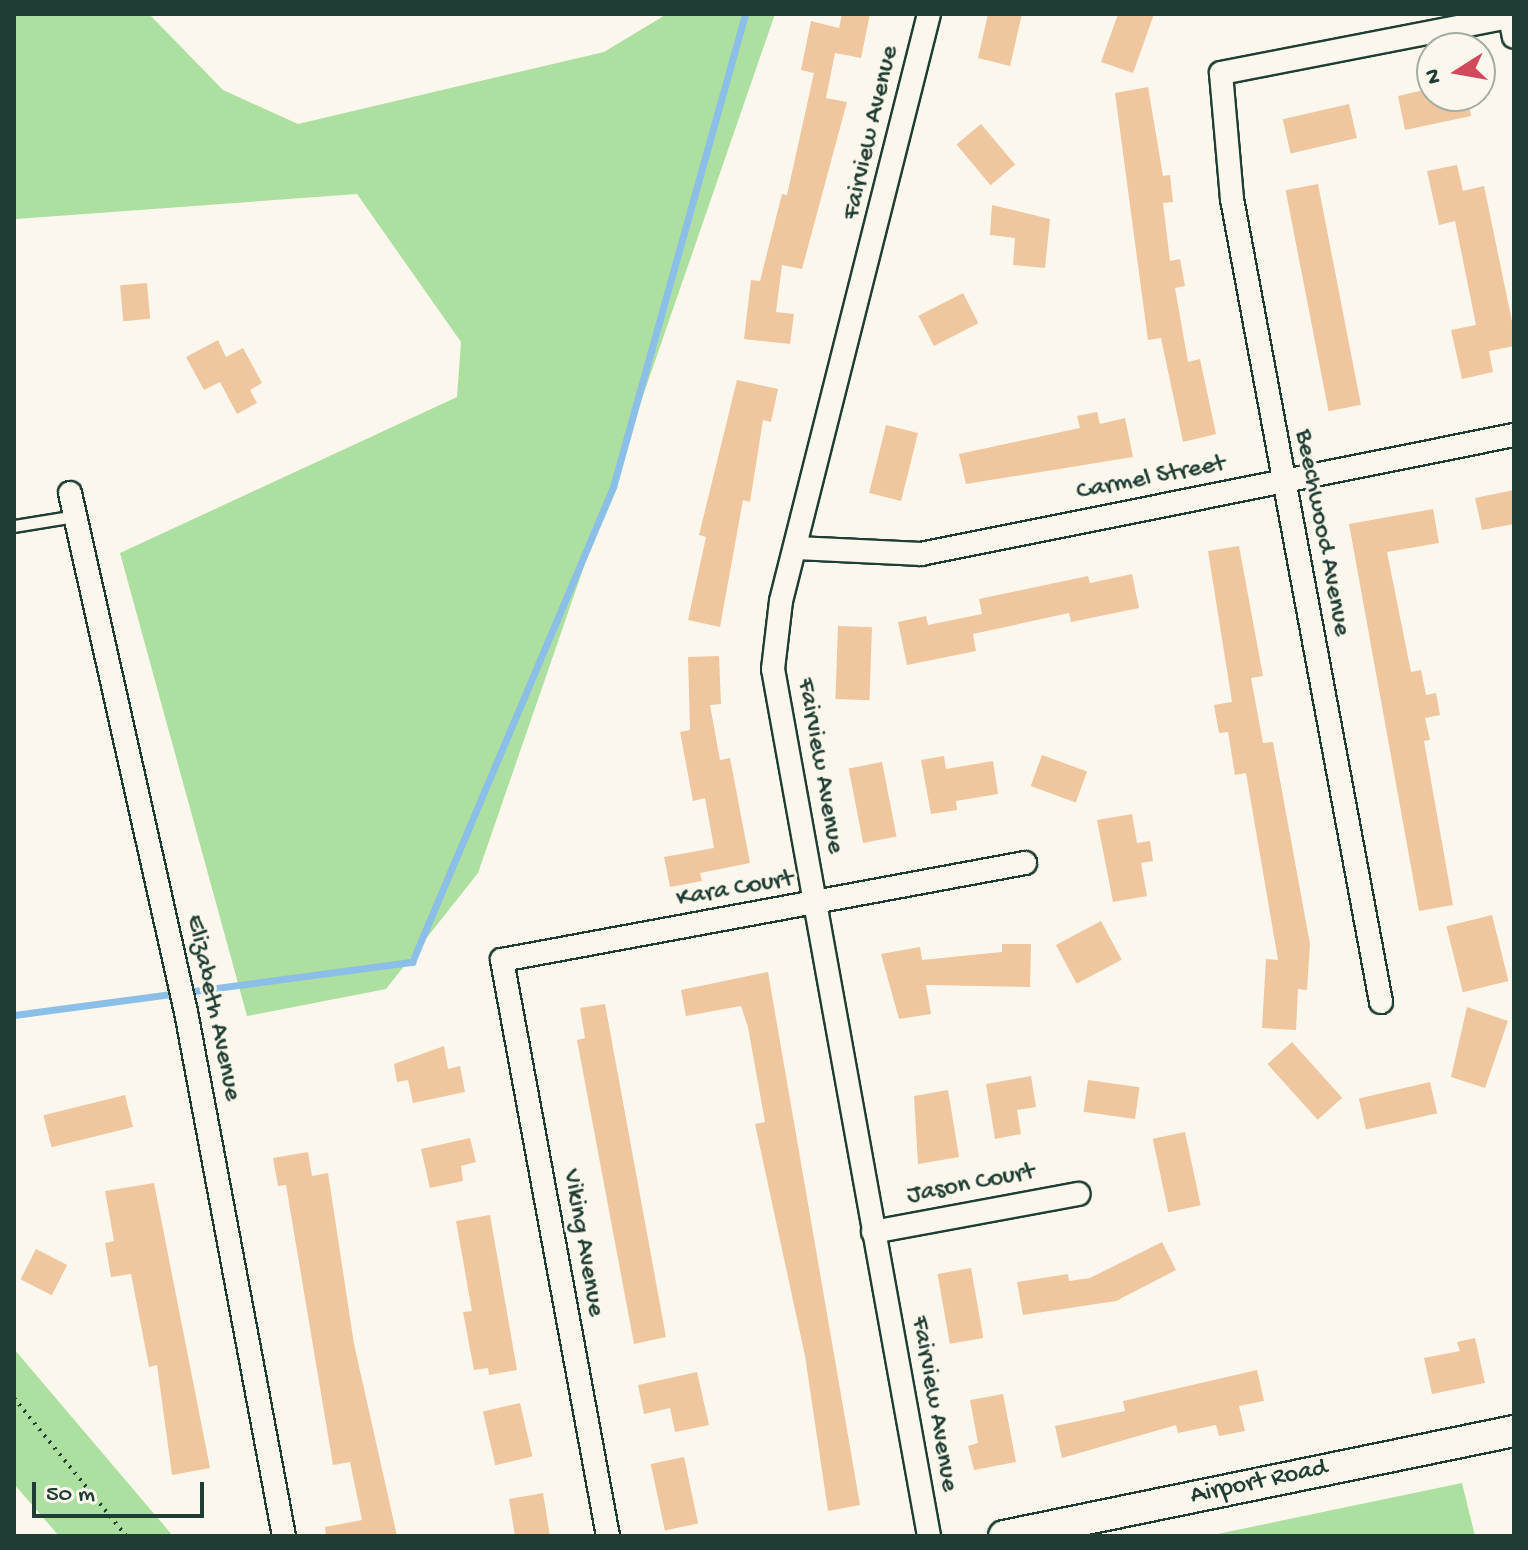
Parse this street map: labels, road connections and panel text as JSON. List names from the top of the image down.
{
  "streets": {
    "main road": ["Airport Road"],
    "street": [
      "Fairview Avenue",
      "Carmel Street",
      "Beechwood Avenue",
      "Kara Court",
      "Elizabeth Avenue",
      "Jason Court",
      "Viking Avenue"
    ]
  },
  "crossings": [
    ["Fairview Avenue", "Carmel Street"],
    ["Fairview Avenue", "Kara Court"],
    ["Fairview Avenue", "Jason Court"],
    ["Carmel Street", "Beechwood Avenue"],
    ["Kara Court", "Viking Avenue"]
  ],
  "scale_bar": "50 m",
  "north": "left"
}
